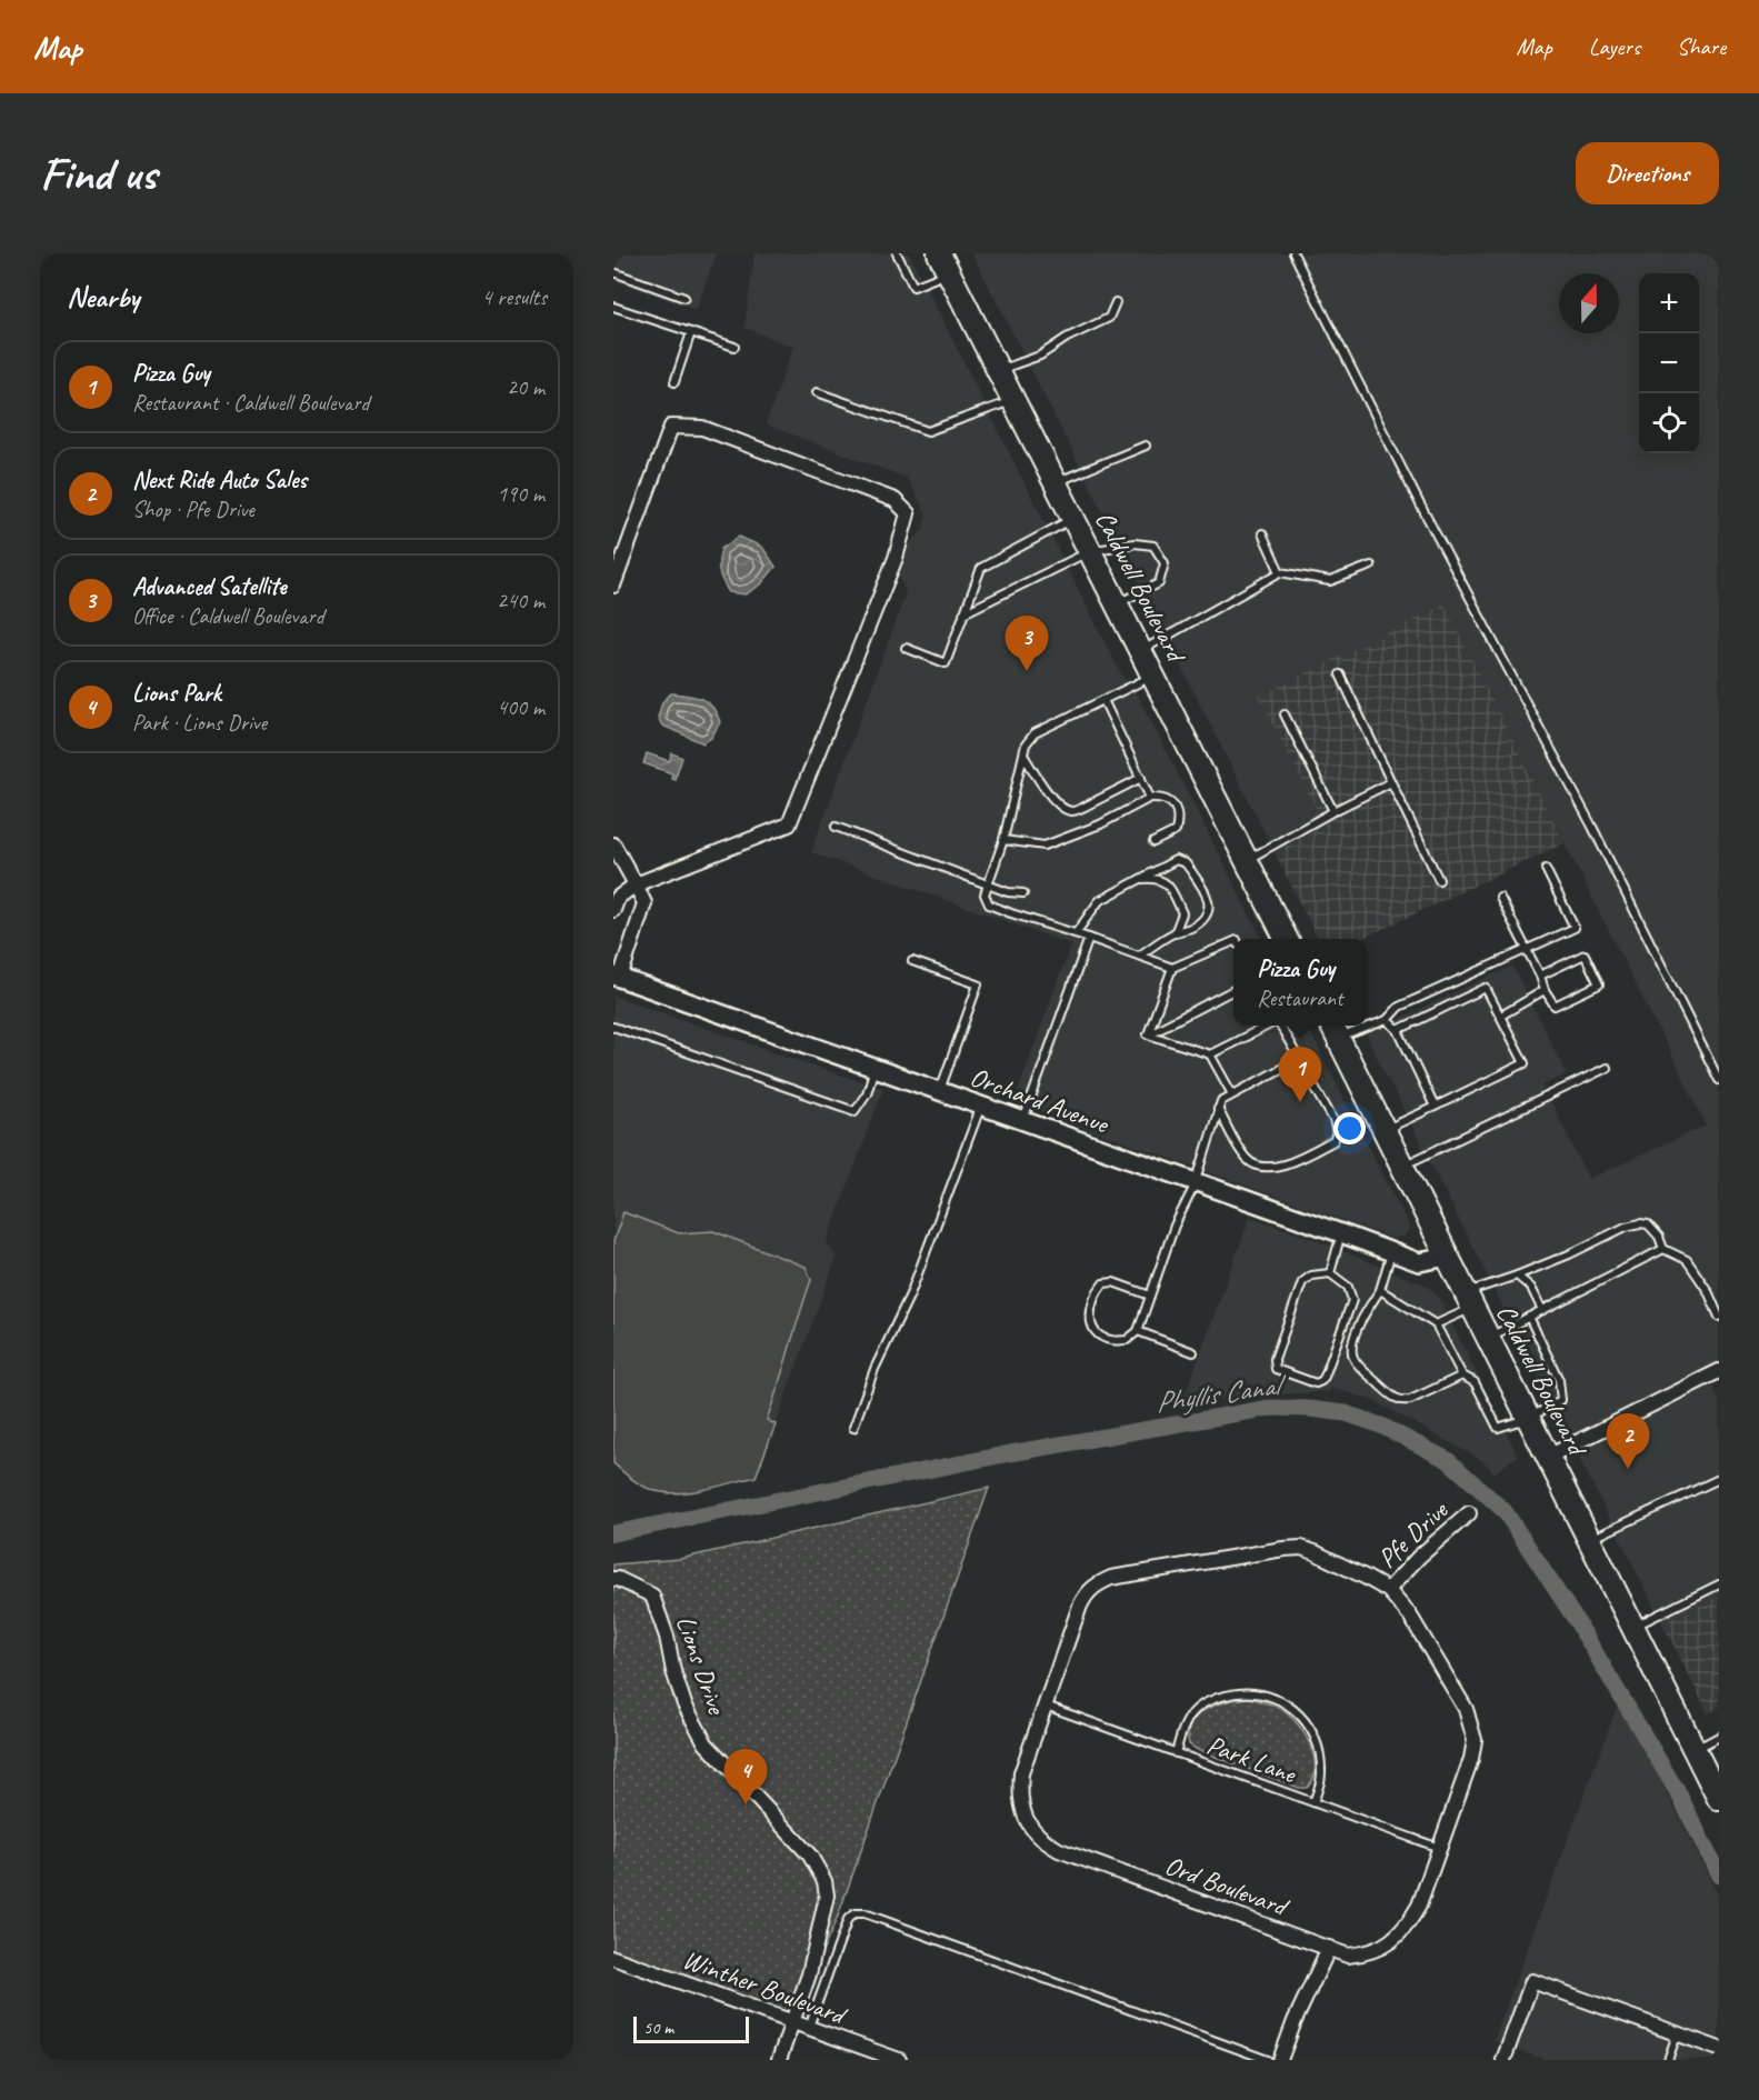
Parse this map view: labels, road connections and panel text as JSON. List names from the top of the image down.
{
  "streets": {
    "main road": ["Caldwell Boulevard"],
    "street": [
      "Orchard Avenue",
      "Pfe Drive",
      "Lions Drive",
      "Ord Boulevard",
      "Winther Boulevard"
    ],
    "lane": ["Park Lane"]
  },
  "crossings": [
    ["Caldwell Boulevard", "Orchard Avenue"],
    ["Pfe Drive", "Ord Boulevard"],
    ["Lions Drive", "Winther Boulevard"],
    ["Park Lane", "Ord Boulevard"]
  ],
  "water": ["Phyllis Canal"],
  "scale_bar": "50 m",
  "north": "top",
  "page": {
    "header": "Map",
    "nav": ["Map", "Layers", "Share"],
    "buttons": "Directions",
    "title": "Find us",
    "heading": ["Nearby", "4 results"],
    "map_buttons": ["+", "−"],
    "list": [
      {
        "mark": "1",
        "name": "Pizza Guy",
        "note": "Restaurant · Caldwell Boulevard",
        "value": "20 m"
      },
      {
        "mark": "2",
        "name": "Next Ride Auto Sales",
        "note": "Shop · Pfe Drive",
        "value": "190 m"
      },
      {
        "mark": "3",
        "name": "Advanced Satellite",
        "note": "Office · Caldwell Boulevard",
        "value": "240 m"
      },
      {
        "mark": "4",
        "name": "Lions Park",
        "note": "Park · Lions Drive",
        "value": "400 m"
      }
    ],
    "pins": [
      "3",
      "1",
      "2",
      "4"
    ],
    "popup": ["Pizza Guy", "Restaurant"],
    "scale": "50 m"
  }
}
